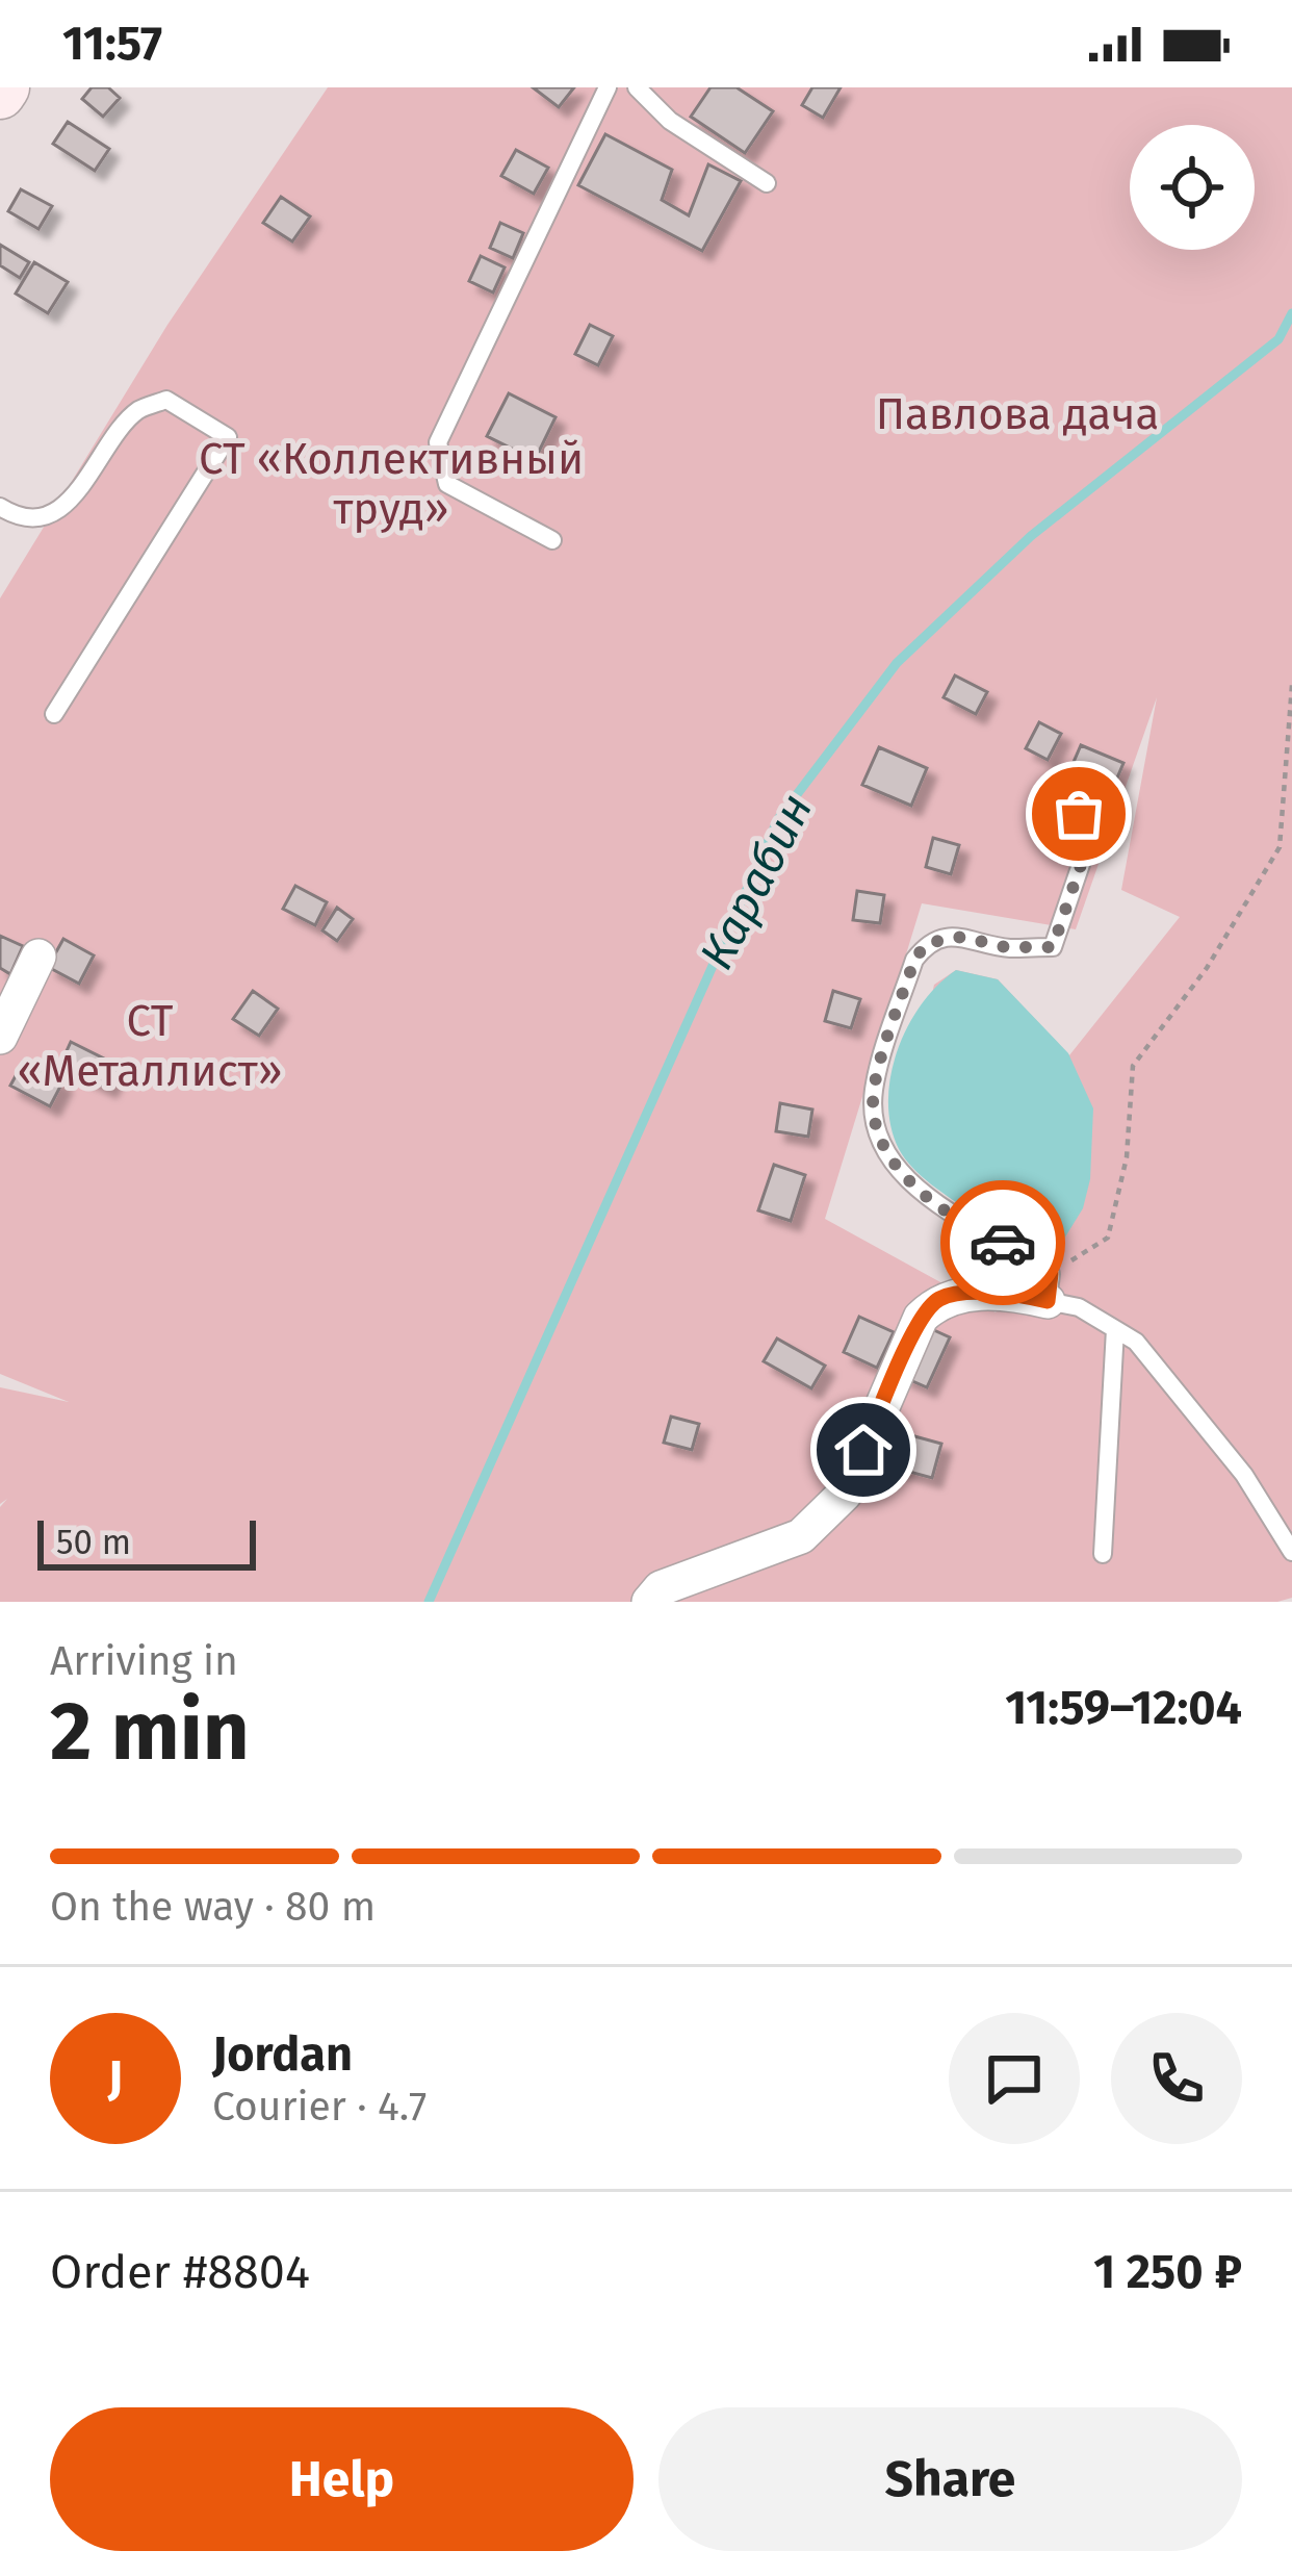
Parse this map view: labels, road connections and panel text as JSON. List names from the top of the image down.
{
  "water": ["Карабин"],
  "parks": ["Павлова дача", "СТ «Коллективный труд»", "СТ «Металлист»"],
  "scale_bar": "50 m",
  "page": {
    "status": "11:57",
    "scale": "50 m",
    "heading": ["2 min", "Arriving in", "11:59–12:04"],
    "panel": [
      "Jordan",
      "Courier · 4.7",
      "Order #8804",
      "1 250 ₽"
    ],
    "bar": "On the way · 80 m",
    "round": "J",
    "buttons": ["Help", "Share"]
  }
}
